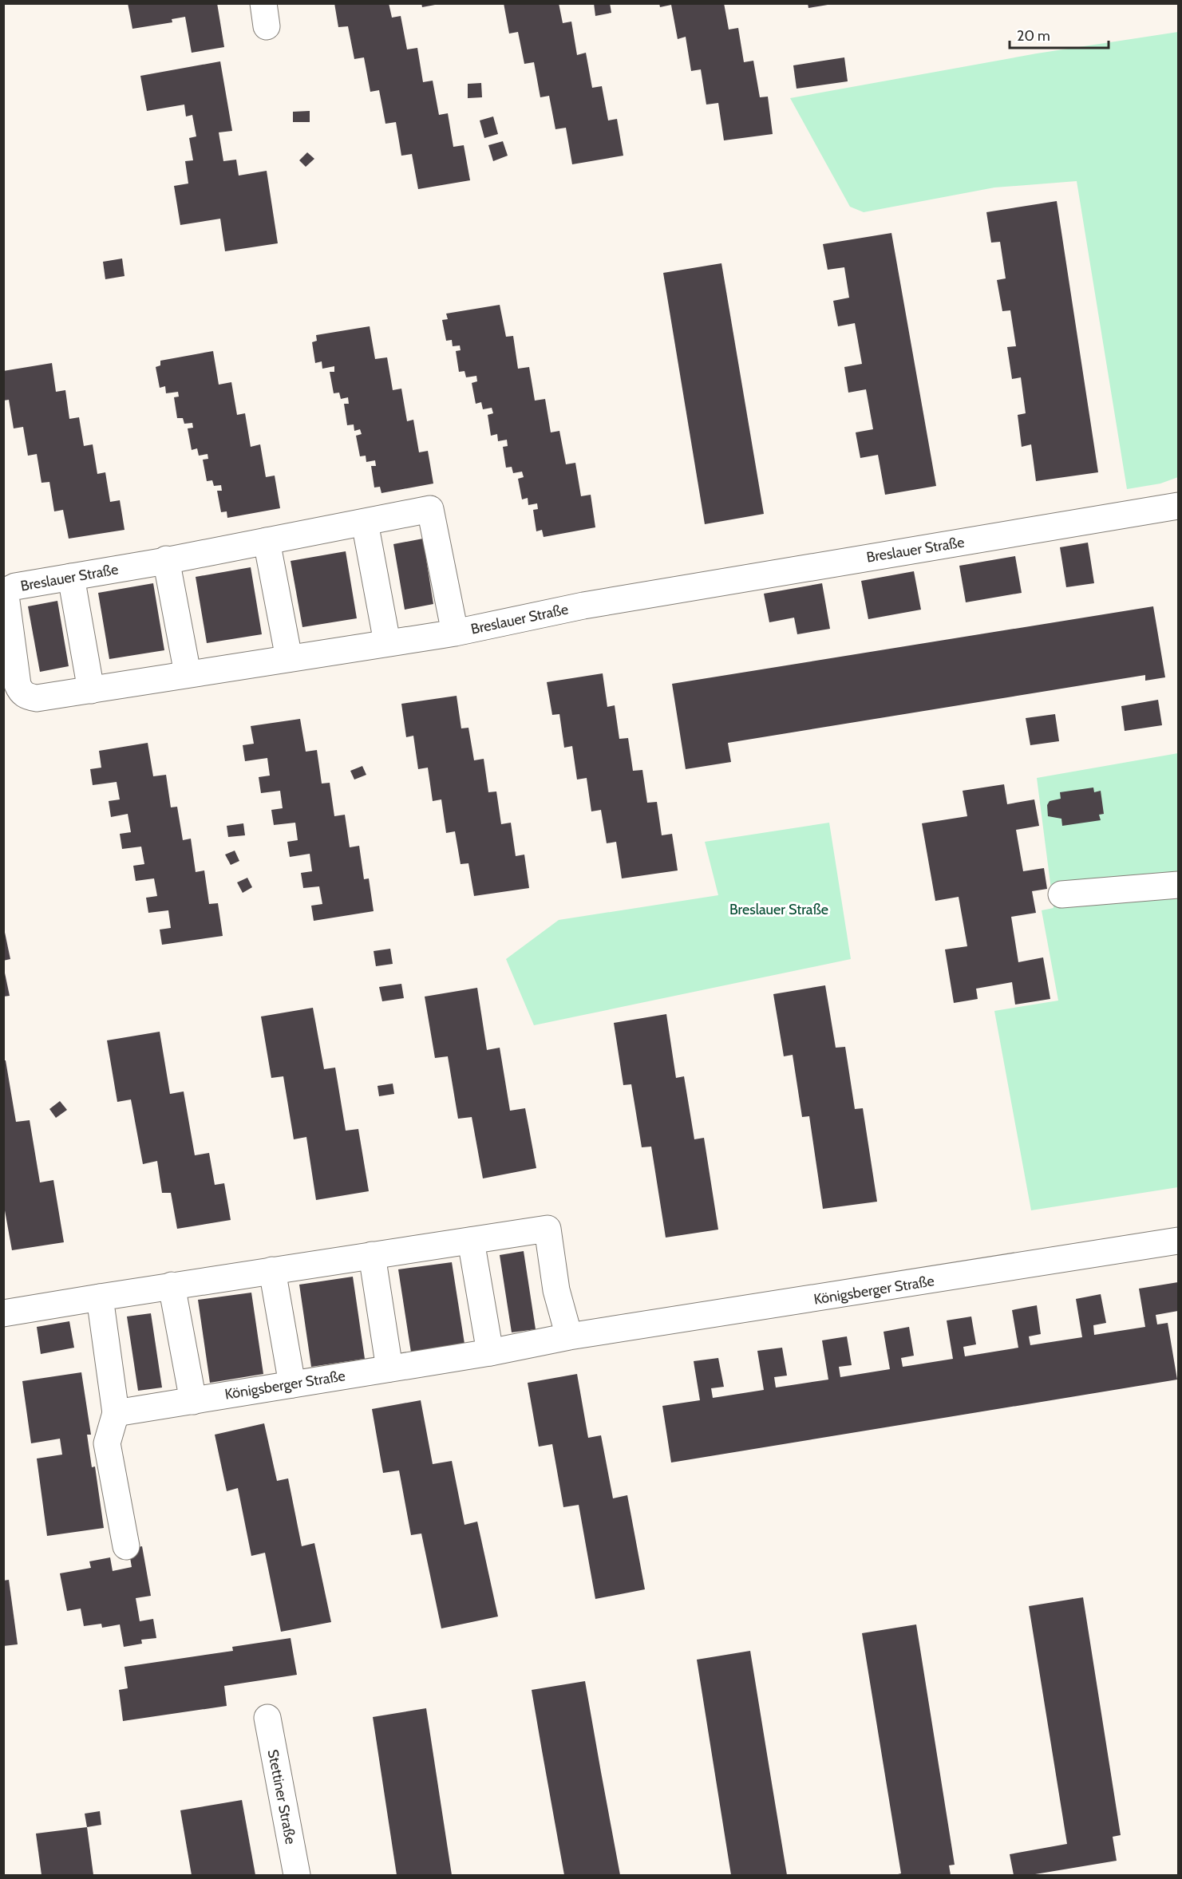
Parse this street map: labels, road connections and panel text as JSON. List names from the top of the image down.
{
  "streets": {
    "street": ["Breslauer Straße", "Königsberger Straße", "Stettiner Straße"]
  },
  "parks": ["Breslauer Straße"],
  "scale_bar": "20 m"
}
